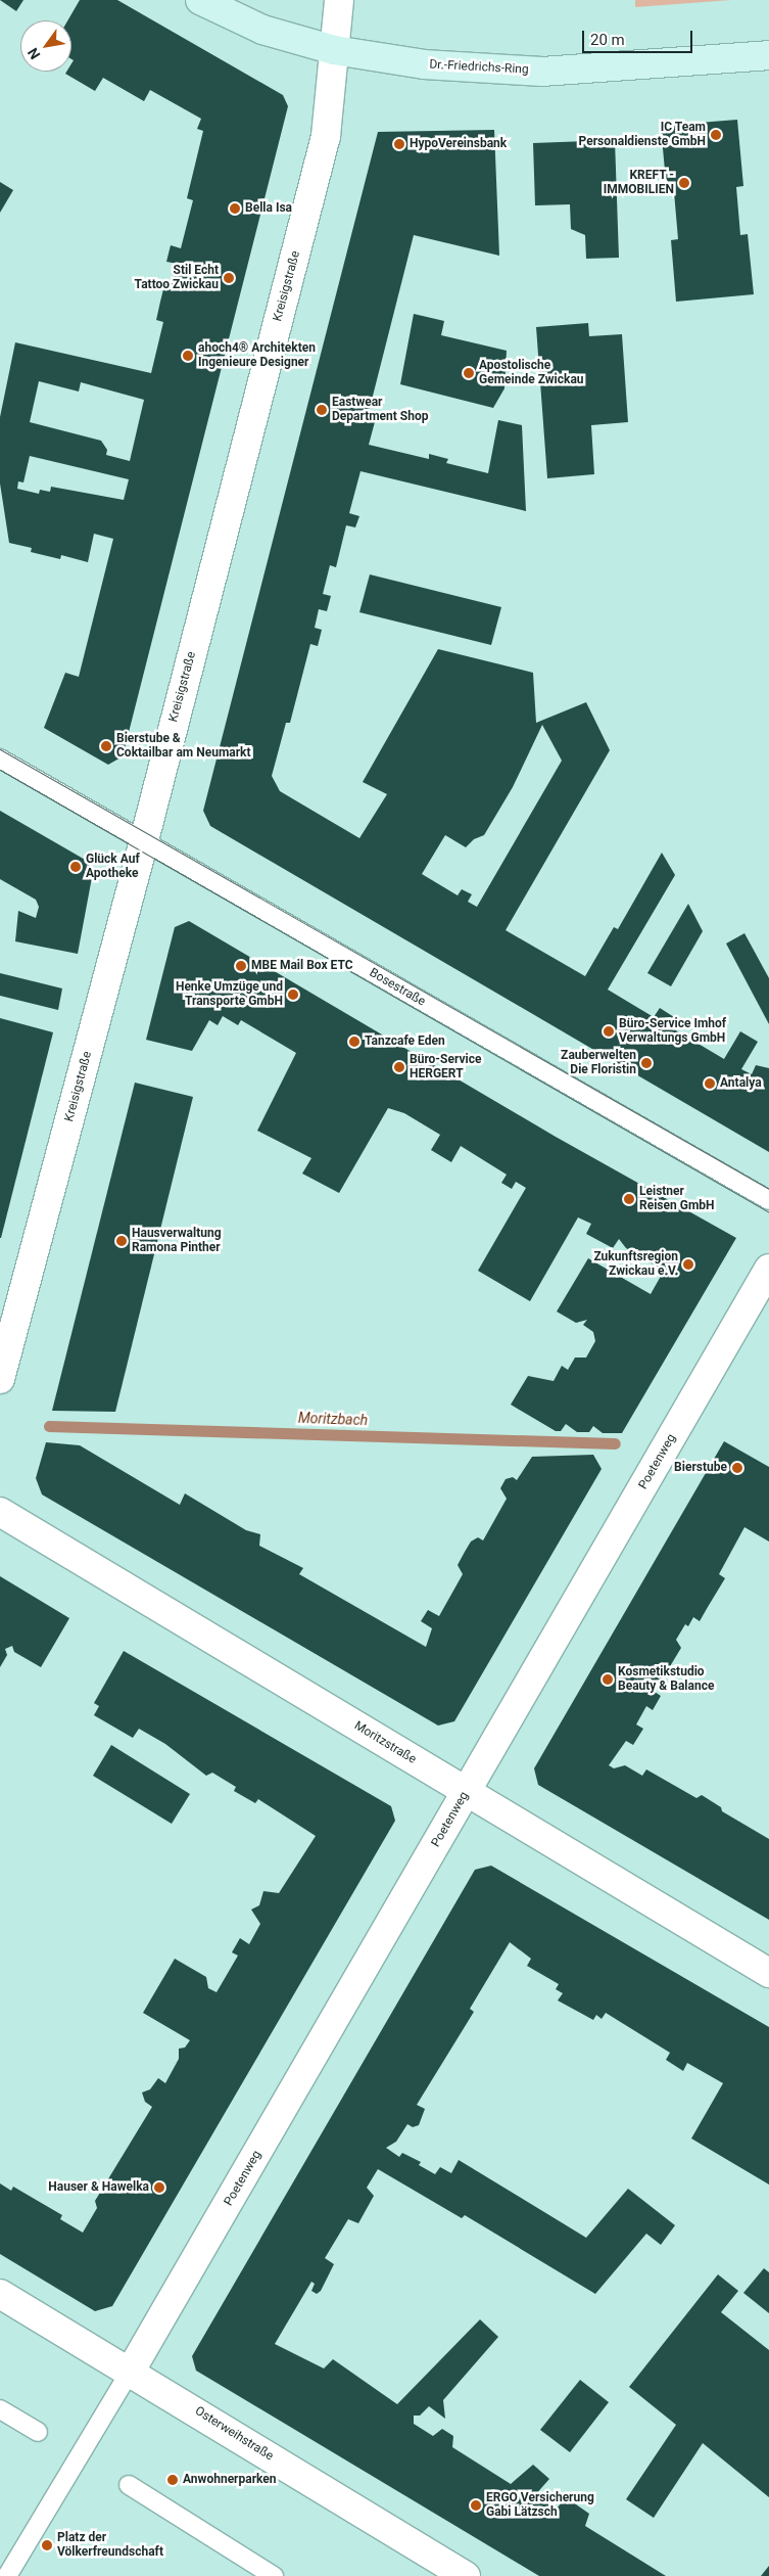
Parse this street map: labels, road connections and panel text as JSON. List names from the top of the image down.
{
  "streets": {
    "main road": ["Dr.-Friedrichs-Ring"],
    "street": [
      "Kreisigstraße",
      "Poetenweg",
      "Moritzstraße",
      "Osterweihstraße"
    ],
    "lane": ["Bosestraße"]
  },
  "crossings": [
    ["Dr.-Friedrichs-Ring", "Kreisigstraße"],
    ["Kreisigstraße", "Bosestraße"],
    ["Poetenweg", "Moritzstraße"],
    ["Poetenweg", "Osterweihstraße"]
  ],
  "water": ["Moritzbach"],
  "places": [
    "IC Team Personaldienste GmbH",
    "HypoVereinsbank",
    "KREFT - IMMOBILIEN",
    "Bella Isa",
    "Stil Echt Tattoo Zwickau",
    "ahoch4® Architekten Ingenieure Designer",
    "Apostolische Gemeinde Zwickau",
    "Eastwear Department Shop",
    "Bierstube & Coktailbar am Neumarkt",
    "Glück Auf Apotheke",
    "MBE Mail Box ETC",
    "Henke Umzüge und Transporte GmbH",
    "Büro-Service Imhof Verwaltungs GmbH",
    "Tanzcafe Eden",
    "Zauberwelten Die Floristin",
    "Büro-Service HERGERT",
    "Antalya",
    "Leistner Reisen GmbH",
    "Hausverwaltung Ramona Pinther",
    "Zukunftsregion Zwickau e.V.",
    "Bierstube",
    "Kosmetikstudio Beauty & Balance",
    "Hauser & Hawelka",
    "Anwohnerparken",
    "ERGO Versicherung Gabi Lätzsch",
    "Platz der Völkerfreundschaft"
  ],
  "scale_bar": "20 m",
  "north": "bottom left"
}
